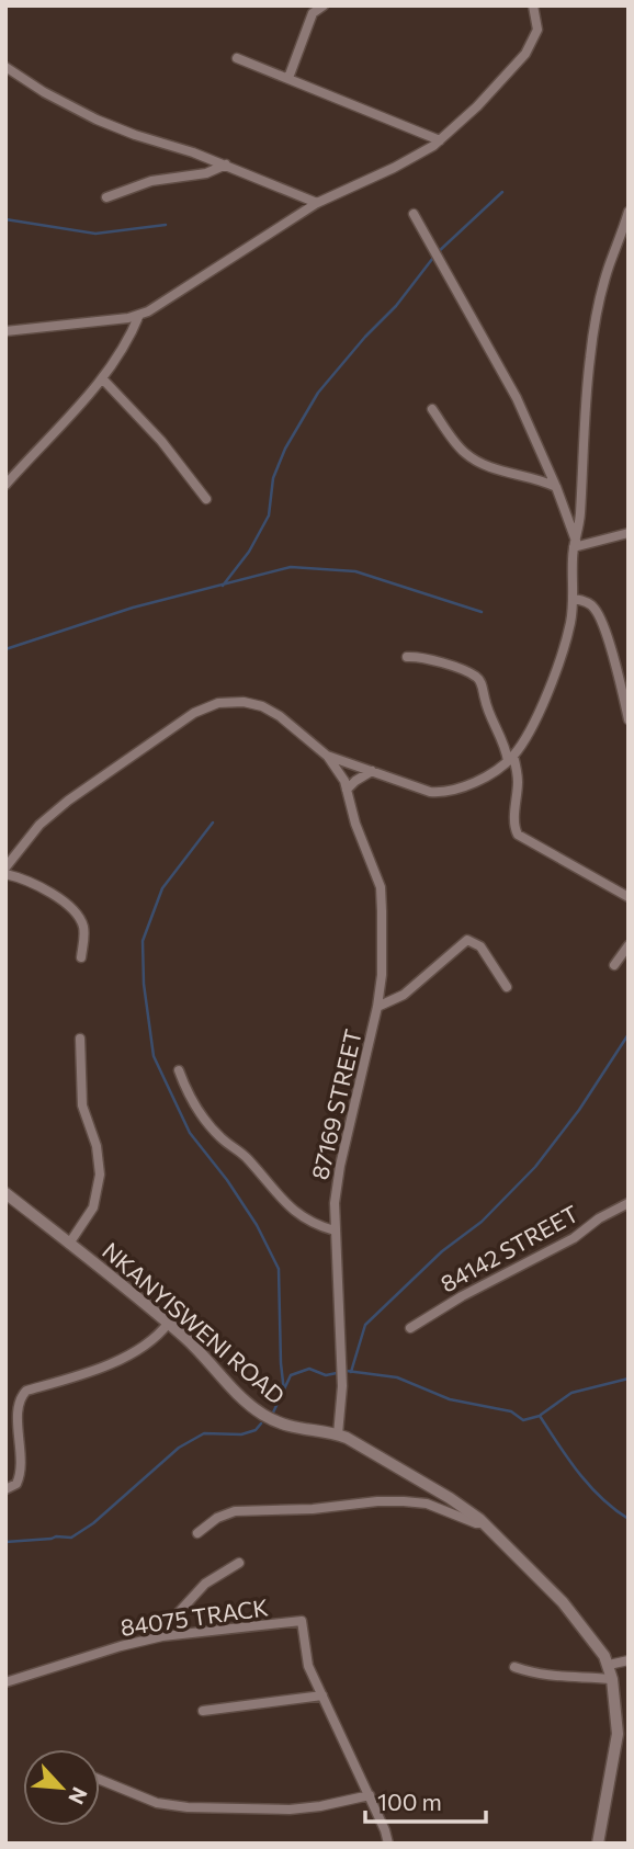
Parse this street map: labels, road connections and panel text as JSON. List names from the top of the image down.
{
  "streets": {
    "street": [
      "87169 STREET",
      "84142 STREET",
      "NKANYISWENI ROAD",
      "84075 TRACK"
    ]
  },
  "crossings": [
    ["87169 STREET", "NKANYISWENI ROAD"]
  ],
  "scale_bar": "100 m",
  "north": "bottom right"
}
